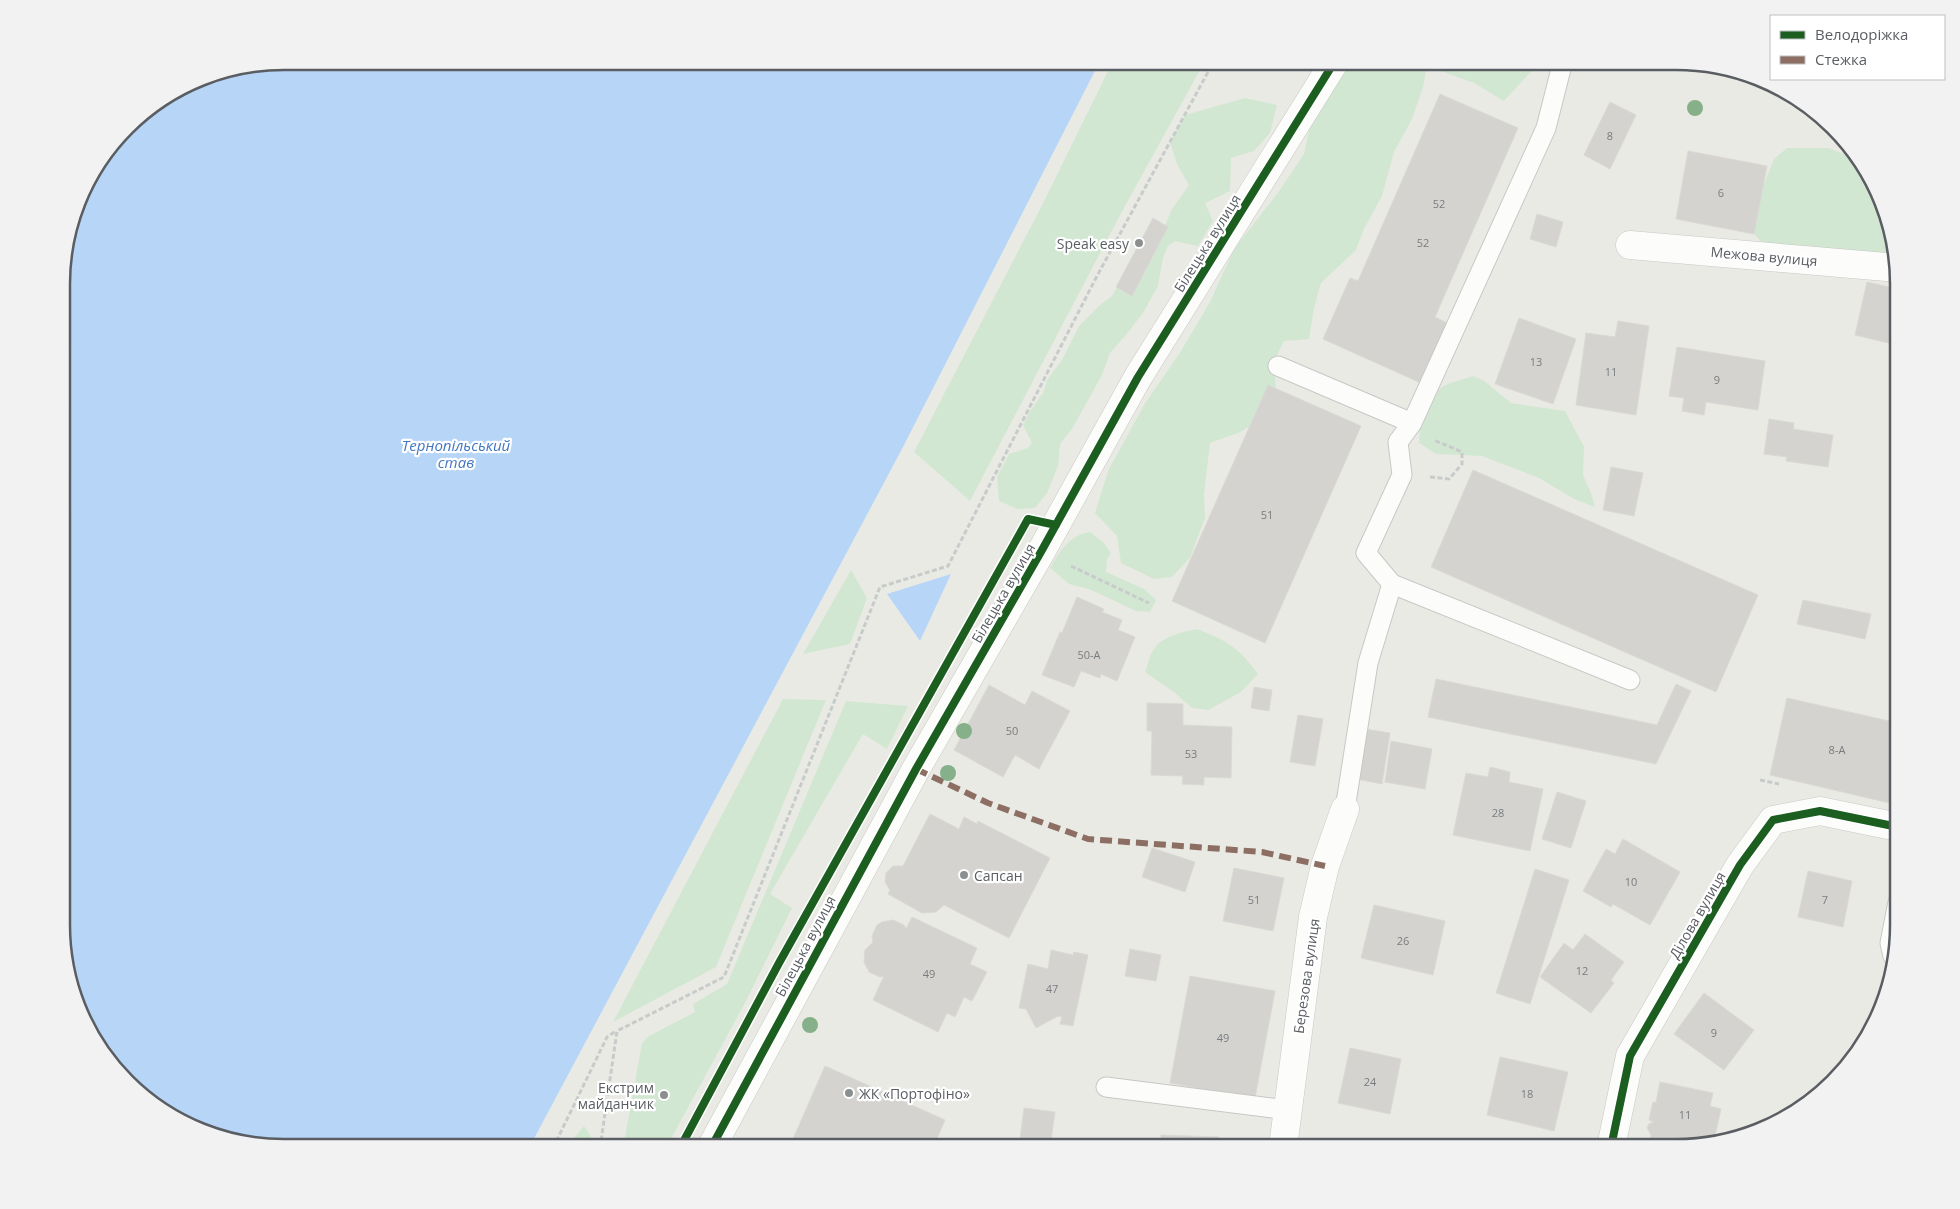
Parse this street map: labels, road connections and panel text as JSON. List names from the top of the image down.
{
  "streets": {
    "street": [
      "Білецька вулиця",
      "Межова вулиця",
      "Ділова вулиця",
      "Березова вулиця"
    ]
  },
  "water": ["Тернопільський став"],
  "places": [
    "Speak easy",
    "Сапсан",
    "ЖК «Портофіно»",
    "Екстрим майданчик"
  ],
  "house_numbers": [
    "8",
    "6",
    "52",
    "52",
    "13",
    "11",
    "9",
    "51",
    "50-А",
    "50",
    "8-А",
    "53",
    "28",
    "10",
    "51",
    "7",
    "26",
    "12",
    "49",
    "47",
    "9",
    "49",
    "24",
    "18",
    "11"
  ],
  "legend": ["Велодоріжка", "Стежка"]
}
